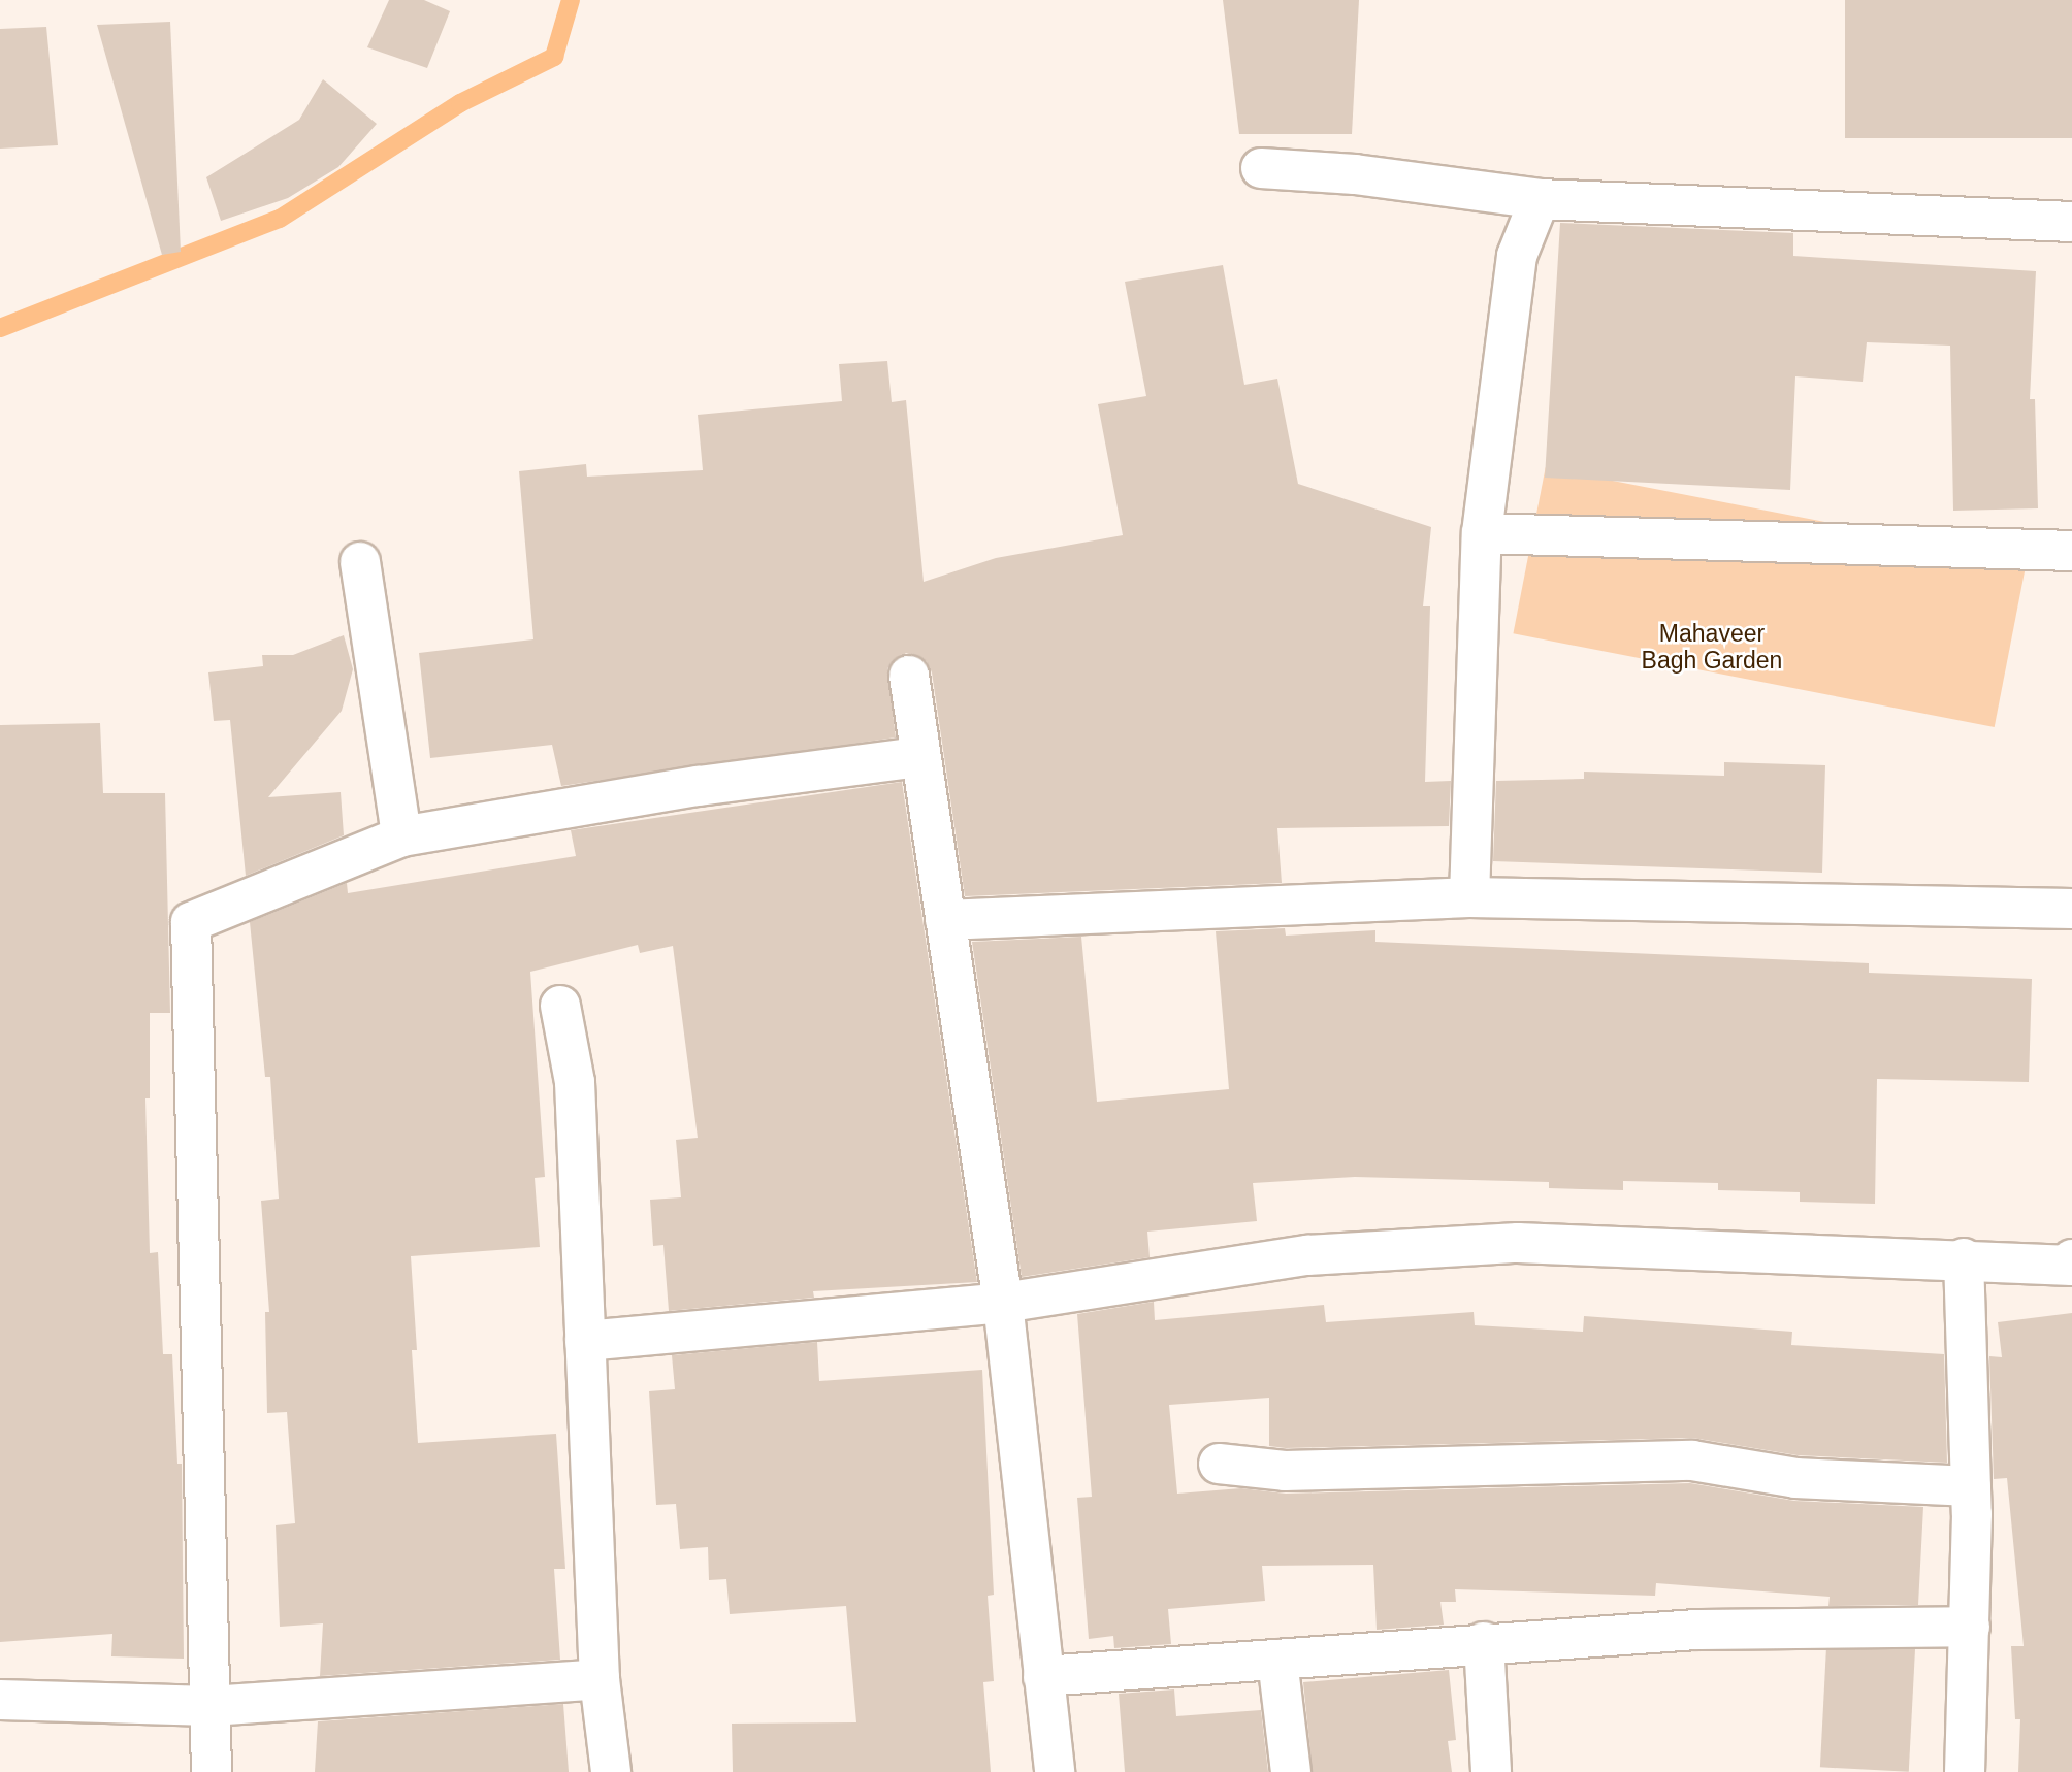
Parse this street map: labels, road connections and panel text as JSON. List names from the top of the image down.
{
  "parks": ["Mahaveer Bagh Garden"]
}
